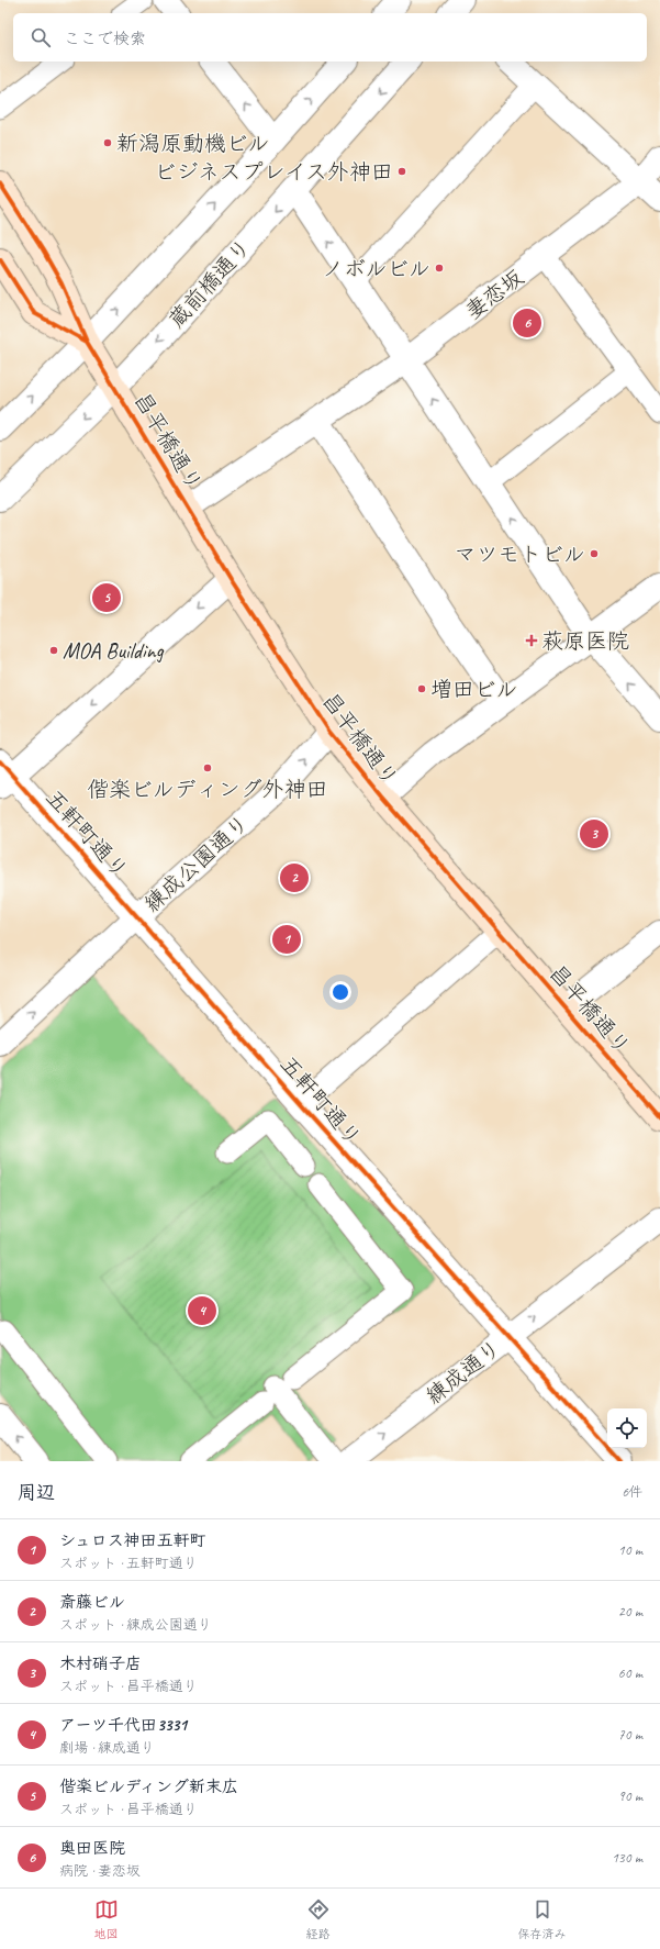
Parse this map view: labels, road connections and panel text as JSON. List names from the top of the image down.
{
  "streets": {
    "main road": ["昌平橋通り"],
    "street": [
      "蔵前橋通り",
      "妻恋坂",
      "五軒町通り",
      "練成公園通り",
      "練成通り"
    ]
  },
  "crossings": [
    ["蔵前橋通り", "昌平橋通り"],
    ["妻恋坂", "昌平橋通り"],
    ["昌平橋通り", "練成公園通り"],
    ["五軒町通り", "練成公園通り"],
    ["五軒町通り", "練成通り"]
  ],
  "one_way": ["練成通り"],
  "places": {
    "other": [
      "新潟原動機ビル",
      "ビジネスプレイス外神田",
      "ノボルビル",
      "マツモトビル",
      "MOA Building",
      "増田ビル",
      "偕楽ビルディング外神田"
    ],
    "health": ["萩原医院"]
  },
  "page": {
    "search": "ここで検索",
    "pins": [
      "6",
      "5",
      "3",
      "2",
      "1",
      "4"
    ],
    "heading": ["周辺", "6件"],
    "list": [
      {
        "mark": "1",
        "name": "シュロス神田五軒町",
        "note": "スポット · 五軒町通り",
        "value": "10 m"
      },
      {
        "mark": "2",
        "name": "斎藤ビル",
        "note": "スポット · 練成公園通り",
        "value": "20 m"
      },
      {
        "mark": "3",
        "name": "木村硝子店",
        "note": "スポット · 昌平橋通り",
        "value": "60 m"
      },
      {
        "mark": "4",
        "name": "アーツ千代田3331",
        "note": "劇場 · 練成通り",
        "value": "70 m"
      },
      {
        "mark": "5",
        "name": "偕楽ビルディング新末広",
        "note": "スポット · 昌平橋通り",
        "value": "90 m"
      },
      {
        "mark": "6",
        "name": "奥田医院",
        "note": "病院 · 妻恋坂",
        "value": "130 m"
      }
    ],
    "nav": ["地図", "経路", "保存済み"]
  }
}
